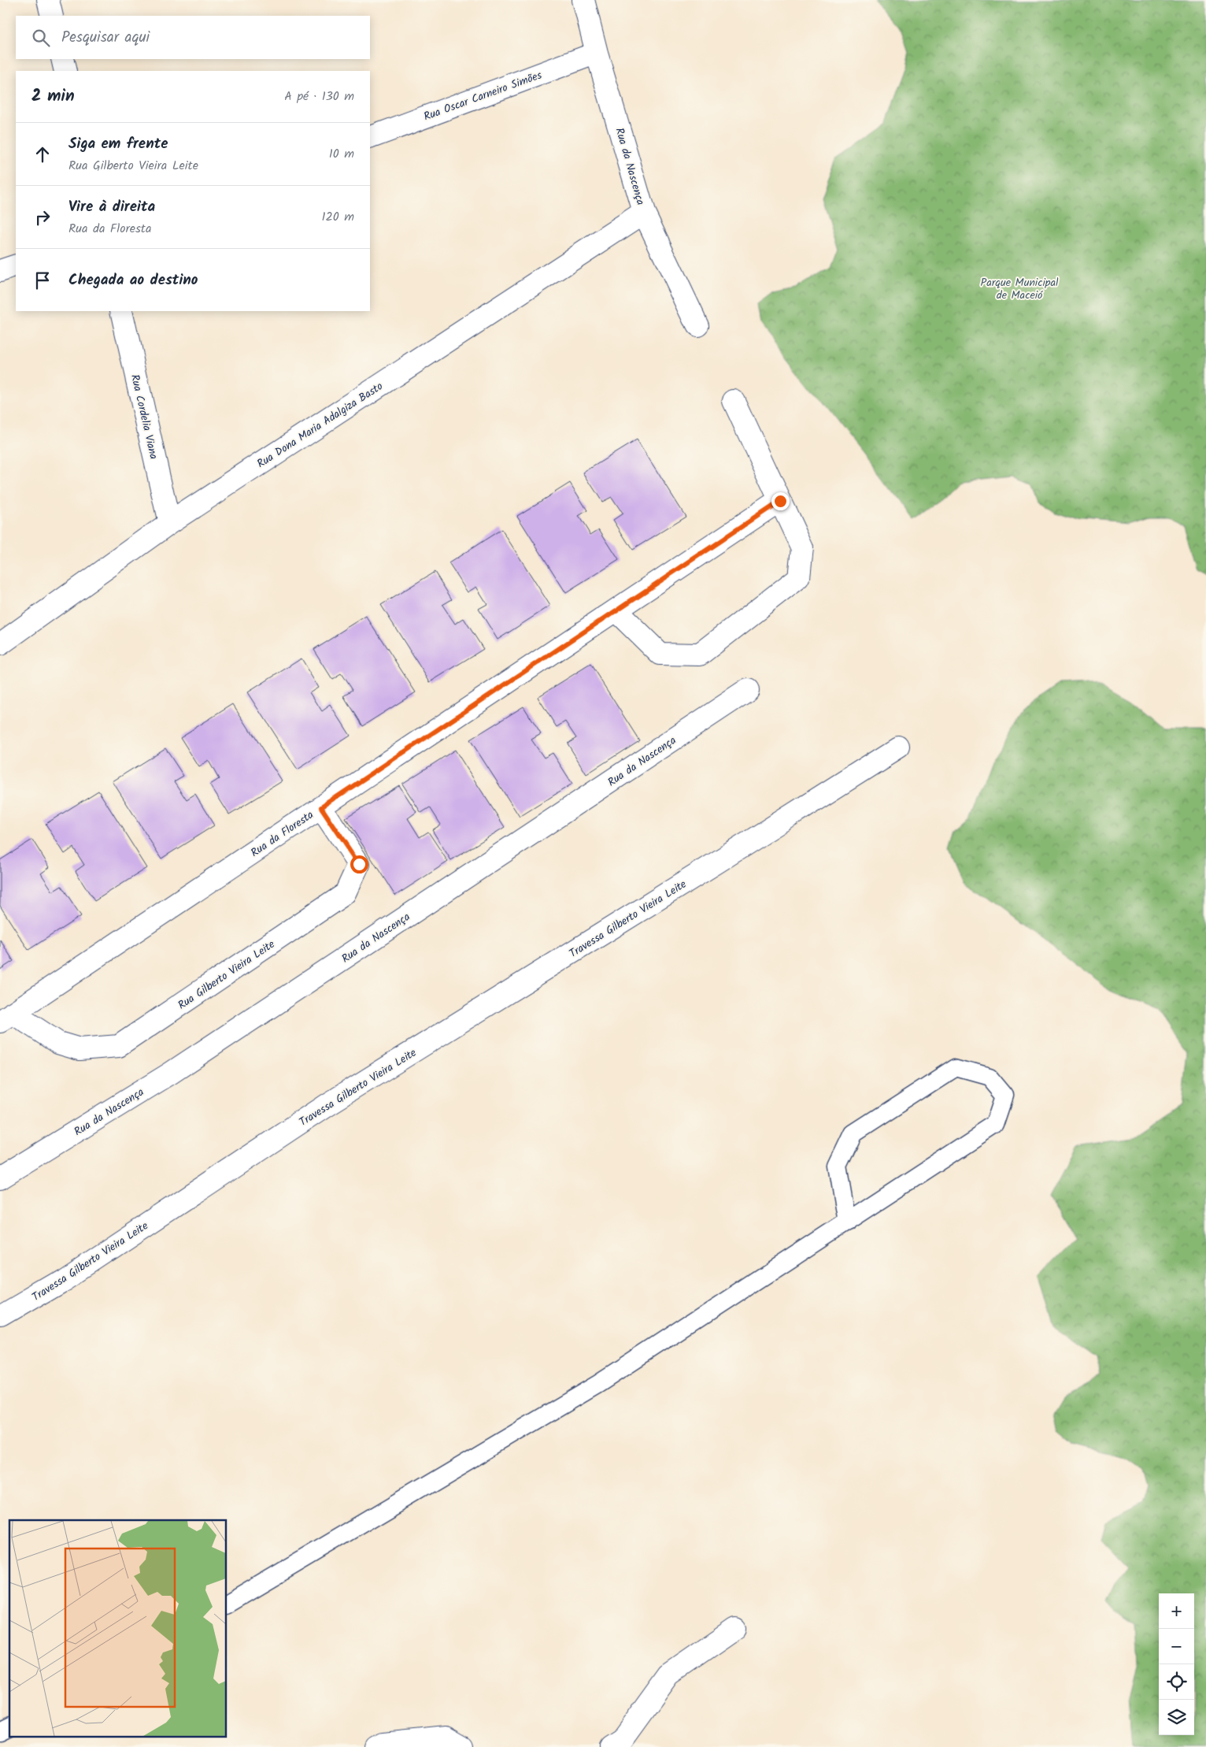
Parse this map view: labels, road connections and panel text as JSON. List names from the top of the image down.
{
  "streets": {
    "street": [
      "Rua Oscar Carneiro Simões",
      "Rua da Nascença",
      "Rua Cordelia Viana",
      "Rua Dona Maria Adalgiza Basto",
      "Rua da Floresta",
      "Travessa Gilberto Vieira Leite",
      "Rua Gilberto Vieira Leite"
    ]
  },
  "crossings": [
    ["Rua Oscar Carneiro Simões", "Rua da Nascença"],
    ["Rua da Nascença", "Rua Dona Maria Adalgiza Basto"],
    ["Rua Cordelia Viana", "Rua Dona Maria Adalgiza Basto"],
    ["Rua da Floresta", "Rua Gilberto Vieira Leite"]
  ],
  "parks": ["Parque Municipal de Maceió"],
  "page": {
    "search": "Pesquisar aqui",
    "heading": ["2 min", "A pé · 130 m"],
    "list": [
      ["Siga em frente", "Rua Gilberto Vieira Leite", "10 m"],
      ["Vire à direita", "Rua da Floresta", "120 m"],
      "Chegada ao destino"
    ],
    "map_buttons": ["+", "−"]
  }
}
